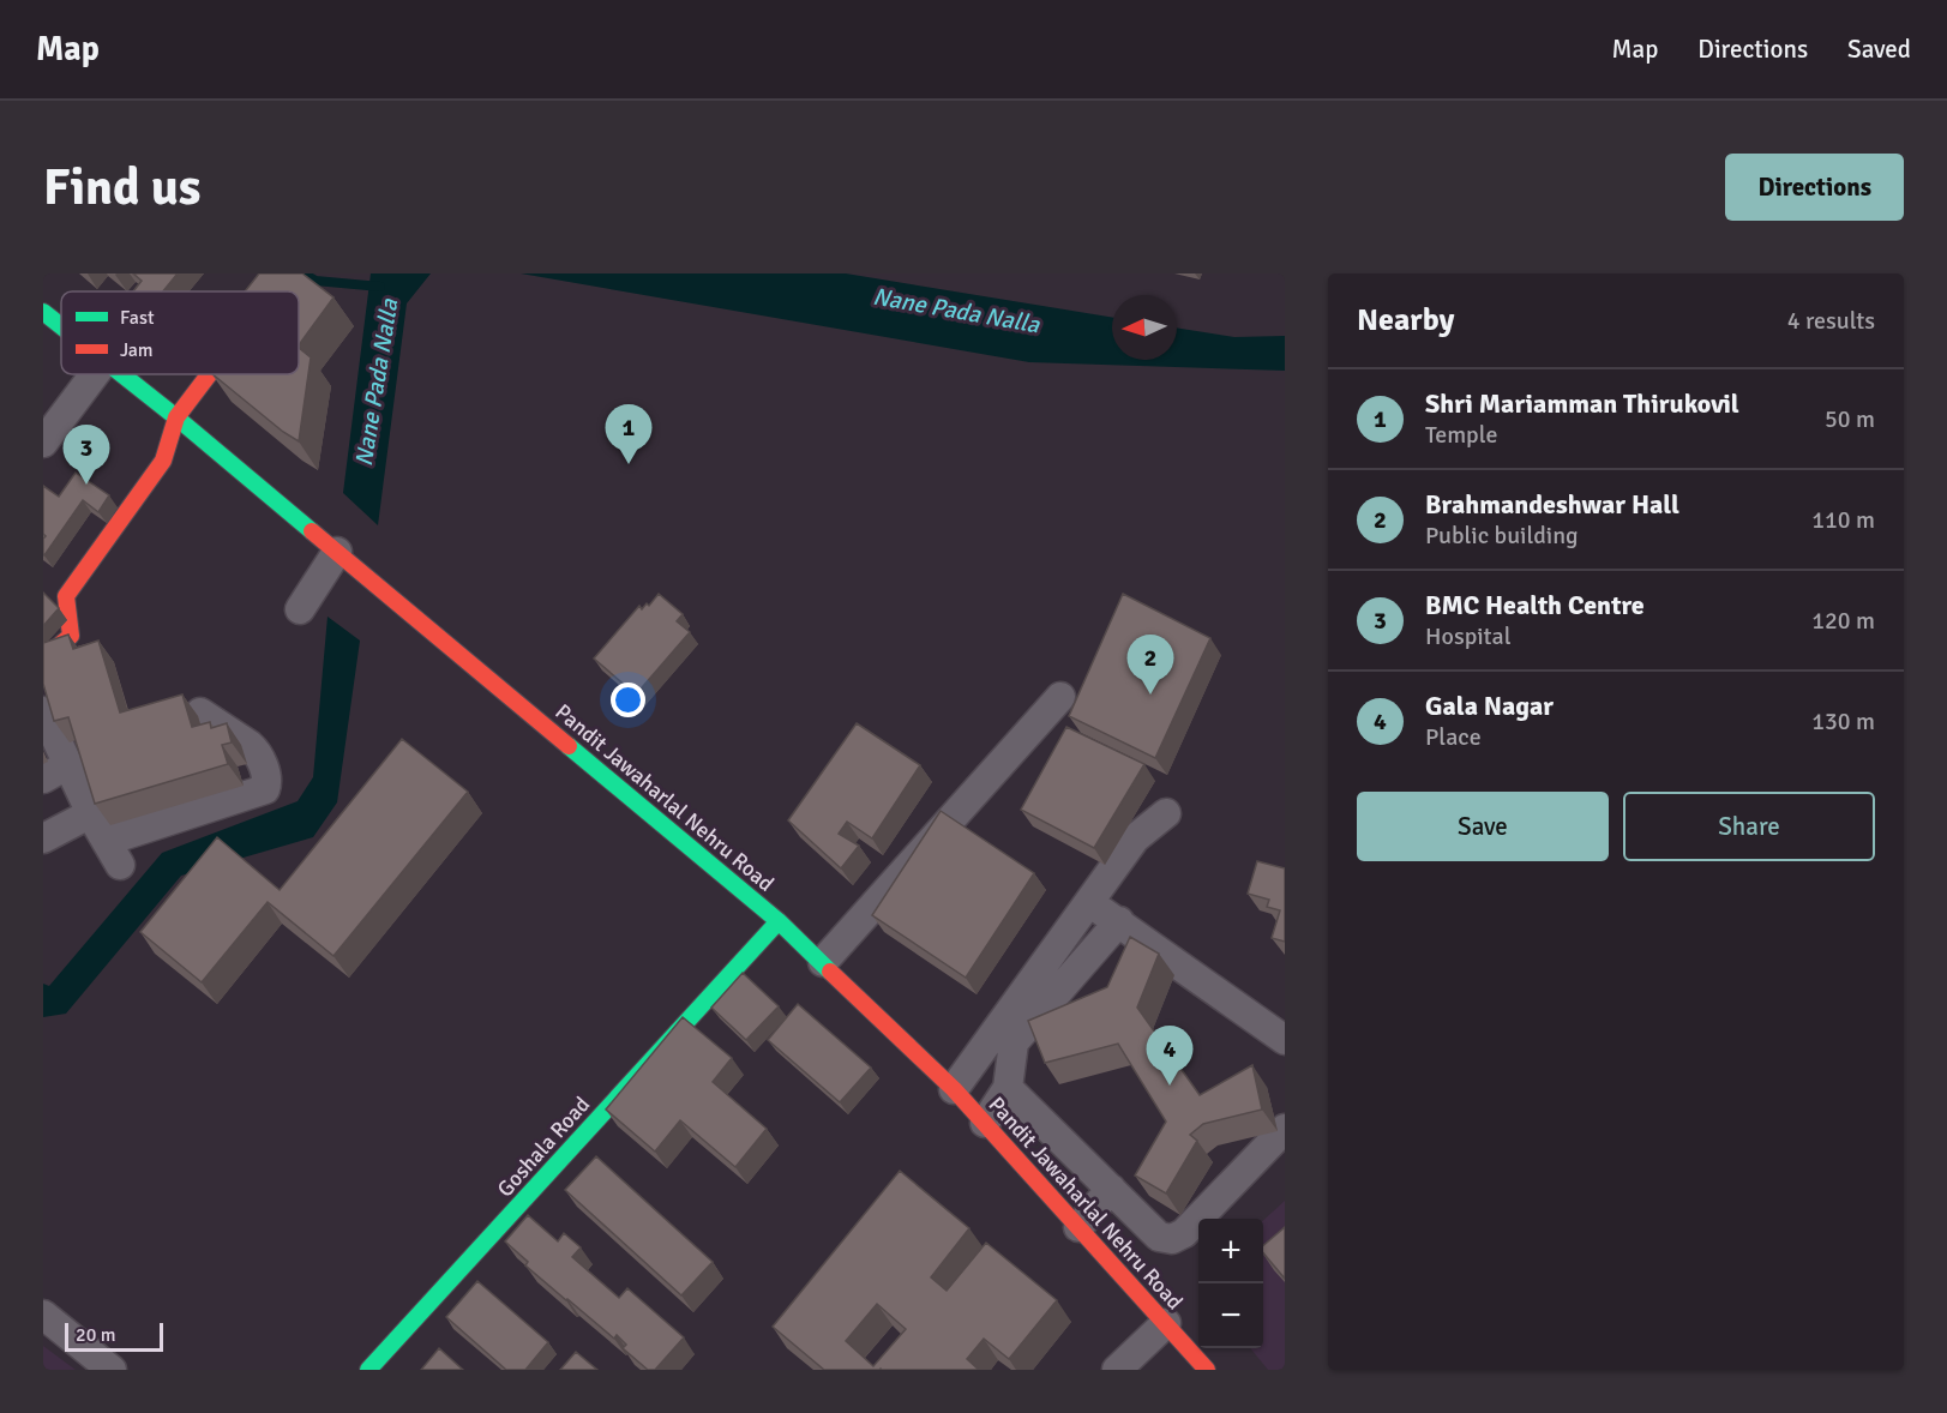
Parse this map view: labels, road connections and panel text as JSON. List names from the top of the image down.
{
  "streets": {
    "street": ["Pandit Jawaharlal Nehru Road", "Goshala Road"]
  },
  "crossings": [
    ["Pandit Jawaharlal Nehru Road", "Goshala Road"]
  ],
  "water": ["Nane Pada Nalla"],
  "legend": ["Fast", "Jam"],
  "scale_bar": "20 m",
  "north": "left",
  "page": {
    "header": "Map",
    "nav": ["Map", "Directions", "Saved"],
    "buttons": [
      "Directions",
      ["Save", "Share"]
    ],
    "title": "Find us",
    "heading": ["Nearby", "4 results"],
    "list": [
      {
        "mark": "1",
        "name": "Shri Mariamman Thirukovil",
        "note": "Temple",
        "value": "50 m"
      },
      {
        "mark": "2",
        "name": "Brahmandeshwar Hall",
        "note": "Public building",
        "value": "110 m"
      },
      {
        "mark": "3",
        "name": "BMC Health Centre",
        "note": "Hospital",
        "value": "120 m"
      },
      {
        "mark": "4",
        "name": "Gala Nagar",
        "note": "Place",
        "value": "130 m"
      }
    ],
    "pins": [
      "1",
      "3",
      "2",
      "4"
    ],
    "map_buttons": ["+", "−"],
    "scale": "20 m"
  }
}
